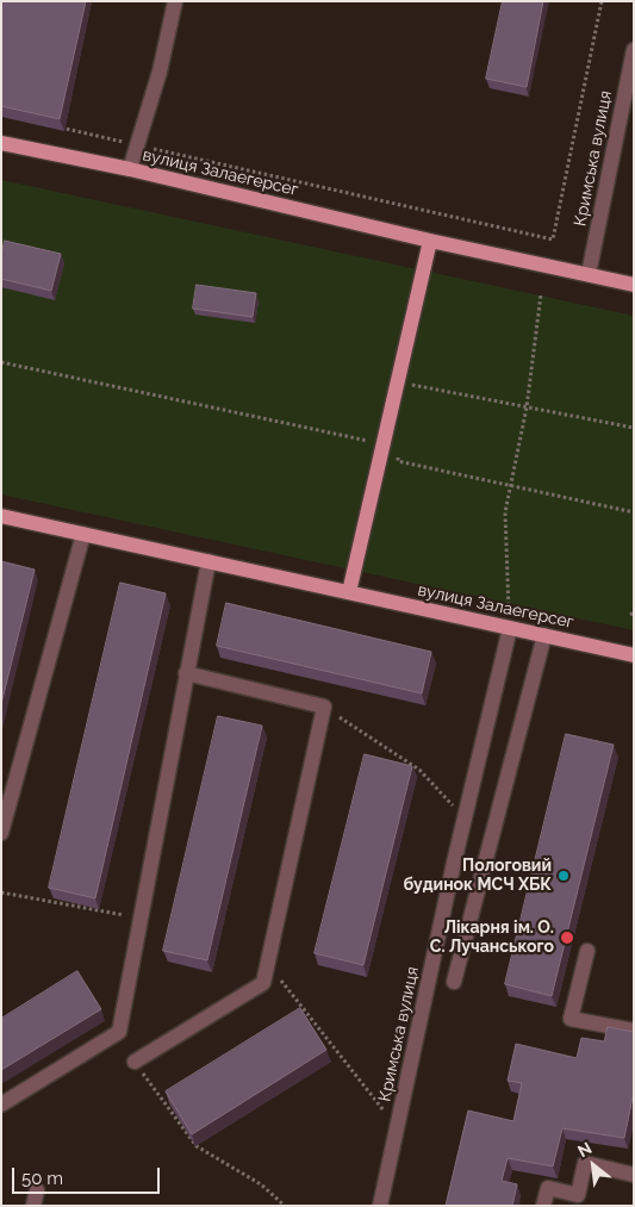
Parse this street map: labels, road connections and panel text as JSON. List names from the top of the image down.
{
  "streets": {
    "main road": ["вулиця Залаегерсег"],
    "street": ["Кримська вулиця"]
  },
  "crossings": [
    ["Кримська вулиця", "вулиця Залаегерсег"]
  ],
  "places": ["Пологовий будинок МСЧ ХБК", "Лікарня ім. О. С. Лучанського"],
  "scale_bar": "50 m",
  "north": "top left"
}
